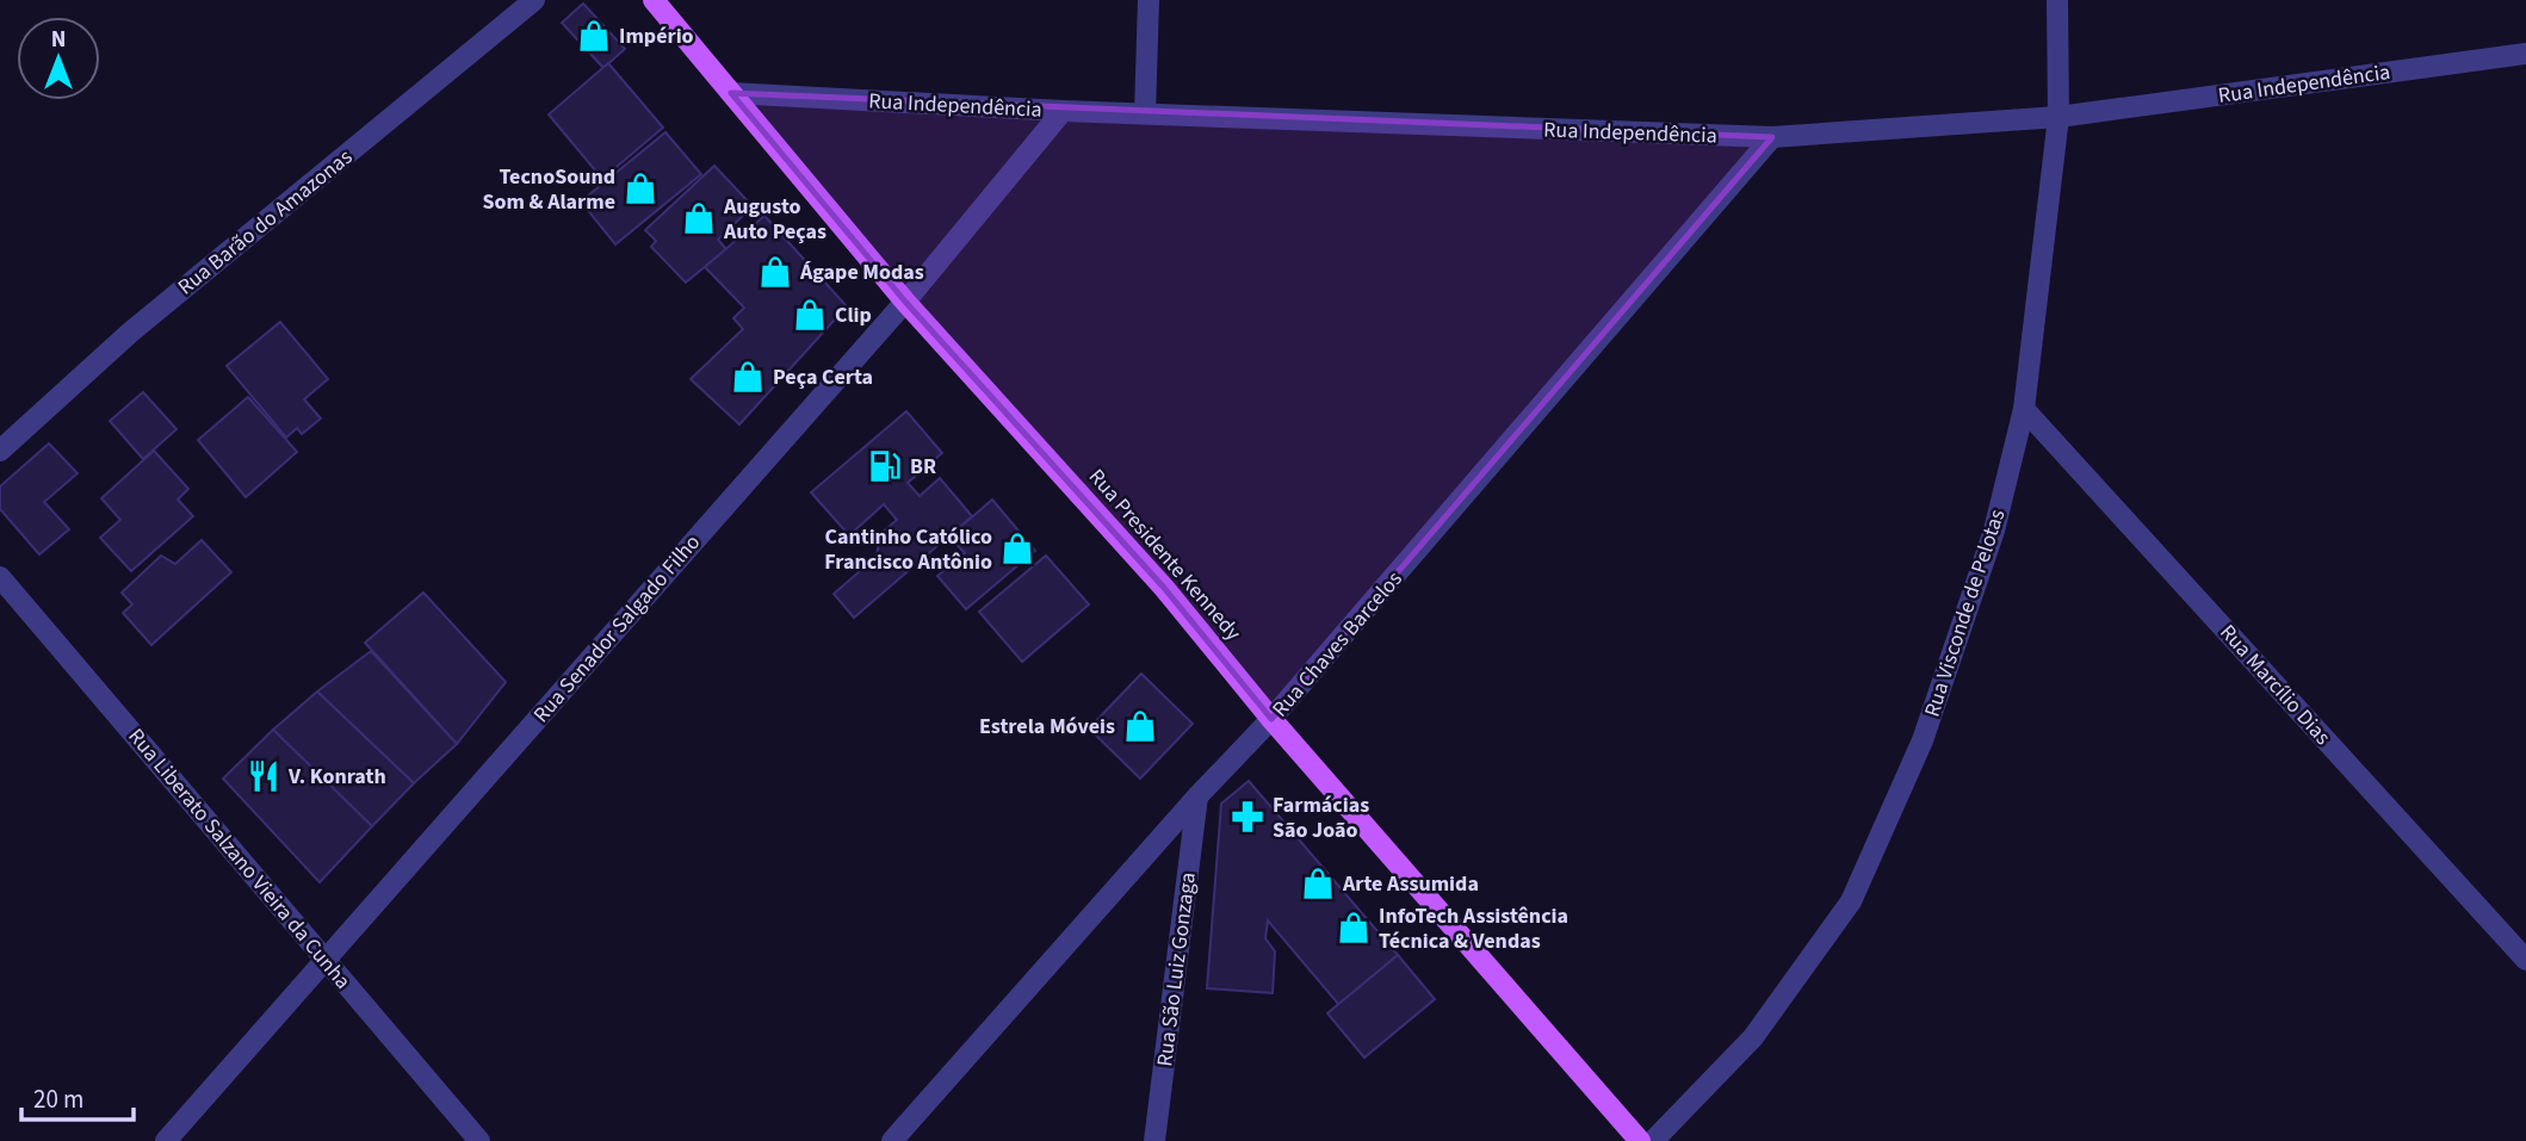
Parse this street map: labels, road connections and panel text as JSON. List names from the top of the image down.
{
  "streets": {
    "main road": ["Rua Presidente Kennedy"],
    "street": [
      "Rua Independência",
      "Rua Barão do Amazonas",
      "Rua Visconde de Pelotas",
      "Rua Senador Salgado Filho",
      "Rua Chaves Barcelos",
      "Rua Marcílio Dias",
      "Rua Liberato Salzano Vieira da Cunha",
      "Rua São Luiz Gonzaga"
    ]
  },
  "crossings": [
    ["Rua Independência", "Rua Presidente Kennedy"],
    ["Rua Independência", "Rua Visconde de Pelotas"],
    ["Rua Independência", "Rua Senador Salgado Filho"],
    ["Rua Independência", "Rua Chaves Barcelos"],
    ["Rua Presidente Kennedy", "Rua Senador Salgado Filho"],
    ["Rua Presidente Kennedy", "Rua Chaves Barcelos"],
    ["Rua Visconde de Pelotas", "Rua Marcílio Dias"],
    ["Rua Senador Salgado Filho", "Rua Liberato Salzano Vieira da Cunha"],
    ["Rua Chaves Barcelos", "Rua São Luiz Gonzaga"]
  ],
  "places": {
    "shop": [
      "Império",
      "TecnoSound Som & Alarme",
      "Augusto Auto Peças",
      "Ágape Modas",
      "Clip",
      "Peça Certa",
      "Cantinho Católico Francisco Antônio",
      "Estrela Móveis",
      "Arte Assumida",
      "InfoTech Assistência Técnica & Vendas"
    ],
    "fuel station": ["BR"],
    "restaurant": ["V. Konrath"],
    "pharmacy": ["Farmácias São João"]
  },
  "scale_bar": "20 m",
  "north": "top"
}
